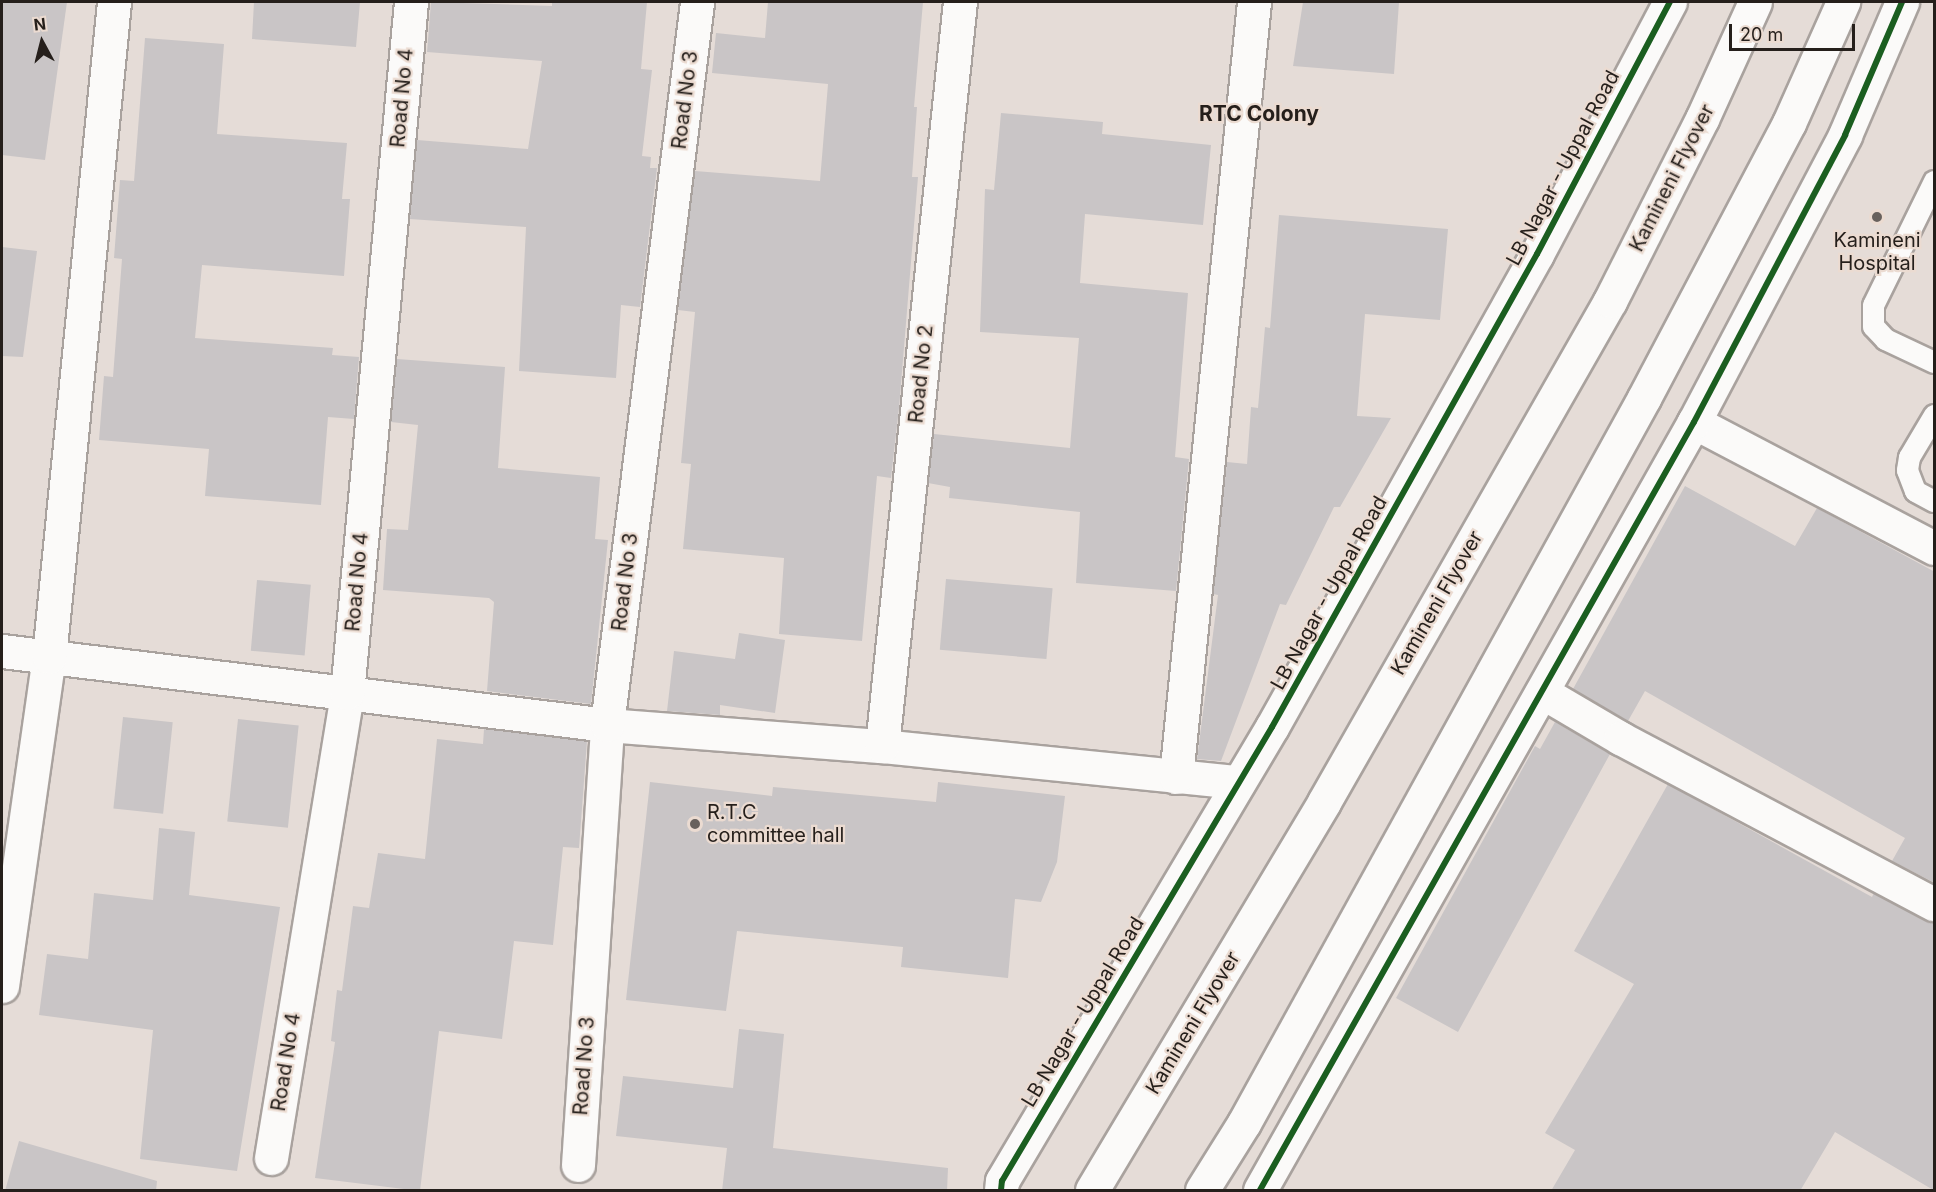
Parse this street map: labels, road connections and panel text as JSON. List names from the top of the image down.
{
  "streets": {
    "main road": [
      "Road No 4",
      "Road No 3",
      "LB Nagar - Uppal Road",
      "Kamineni Flyover",
      "Road No 2"
    ]
  },
  "districts": ["RTC Colony"],
  "places": ["Kamineni Hospital", "R.T.C committee hall"],
  "scale_bar": "20 m",
  "north": "top"
}
